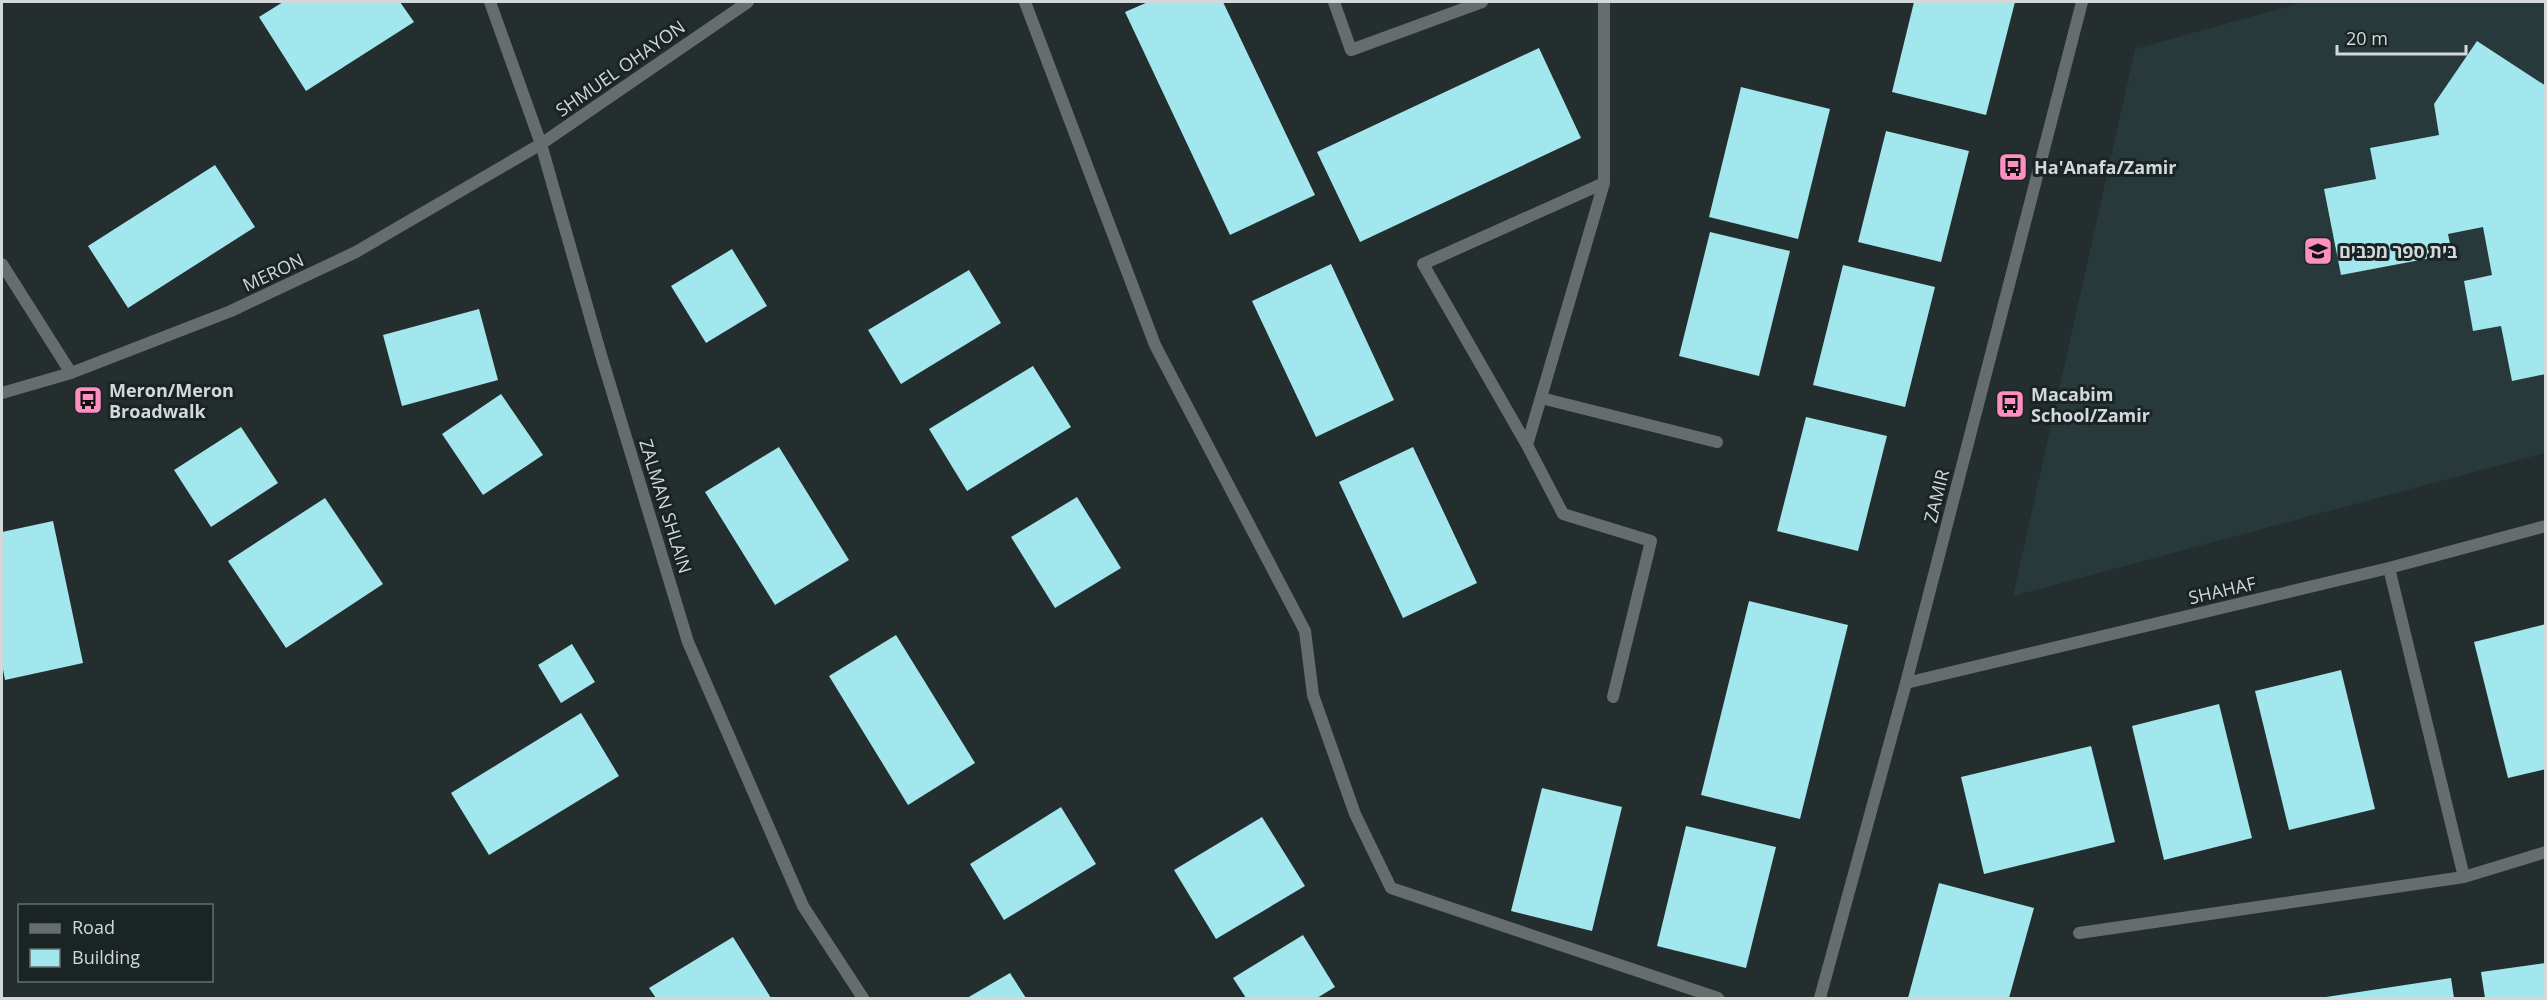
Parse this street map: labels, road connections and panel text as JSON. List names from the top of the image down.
{
  "streets": {
    "street": [
      "SHMUEL OHAYON",
      "MERON",
      "ZAMIR",
      "ZALMAN SHLAIN",
      "SHAHAF"
    ]
  },
  "crossings": [
    ["SHMUEL OHAYON", "MERON"],
    ["SHMUEL OHAYON", "ZALMAN SHLAIN"],
    ["MERON", "ZALMAN SHLAIN"],
    ["ZAMIR", "SHAHAF"]
  ],
  "places": {
    "bus stop": ["Ha'Anafa/Zamir", "Meron/Meron Broadwalk", "Macabim School/Zamir"],
    "school or university": ["בית ספר מכבים"]
  },
  "legend": ["Road", "Building"],
  "scale_bar": "20 m"
}
